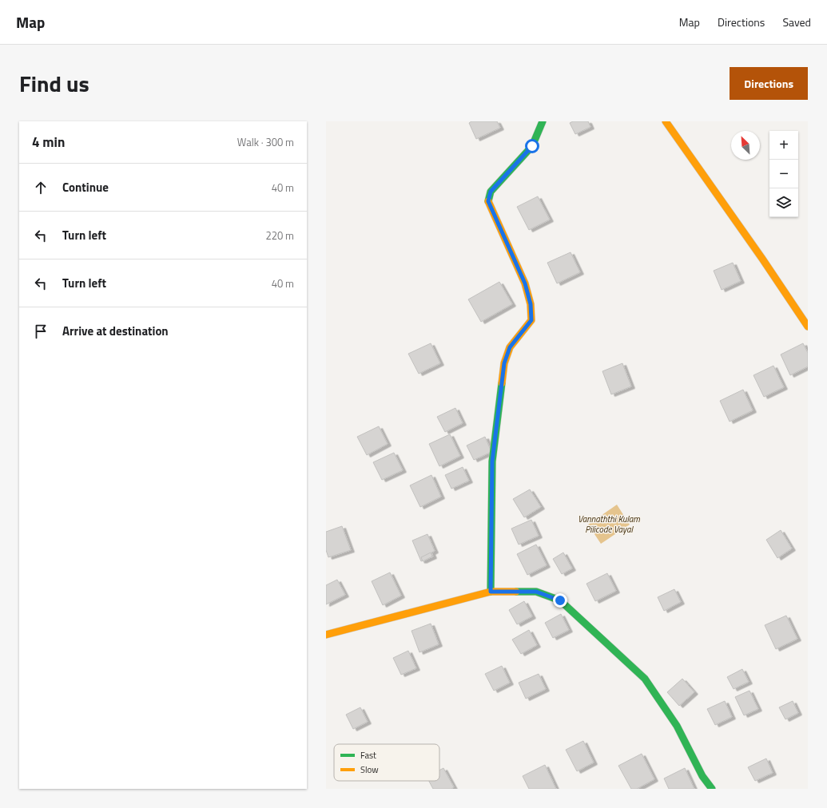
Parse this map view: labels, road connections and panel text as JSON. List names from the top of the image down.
{
  "water": ["Vannaththi Kulam Pilicode Vayal"],
  "legend": ["Fast", "Slow"],
  "north": "top left",
  "page": {
    "header": "Map",
    "nav": ["Map", "Directions", "Saved"],
    "title": "Find us",
    "buttons": "Directions",
    "heading": ["4 min", "Walk · 300 m"],
    "map_buttons": ["+", "−"],
    "list": [
      ["Continue", "40 m"],
      ["Turn left", "220 m"],
      ["Turn left", "40 m"],
      "Arrive at destination"
    ]
  }
}
